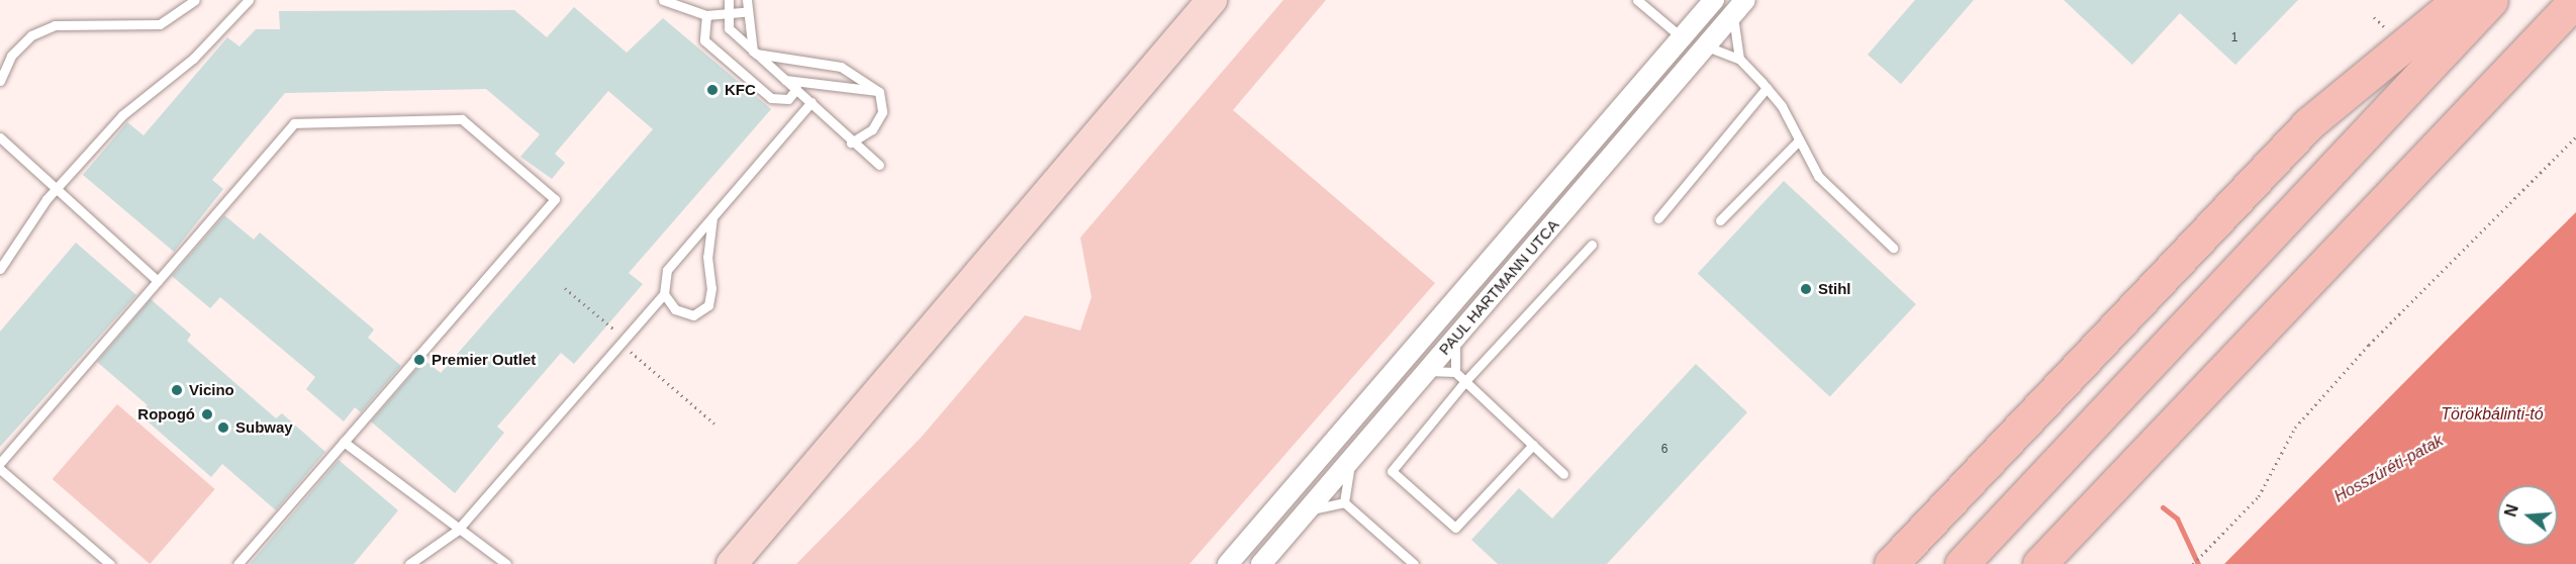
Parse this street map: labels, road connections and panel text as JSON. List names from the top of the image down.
{
  "streets": {
    "street": ["PAUL HARTMANN UTCA"]
  },
  "water": ["Törökbálinti-tó", "Hosszúréti-patak"],
  "places": [
    "KFC",
    "Stihl",
    "Premier Outlet",
    "Vicino",
    "Ropogó",
    "Subway"
  ],
  "house_numbers": ["1", "6"],
  "north": "left"
}
